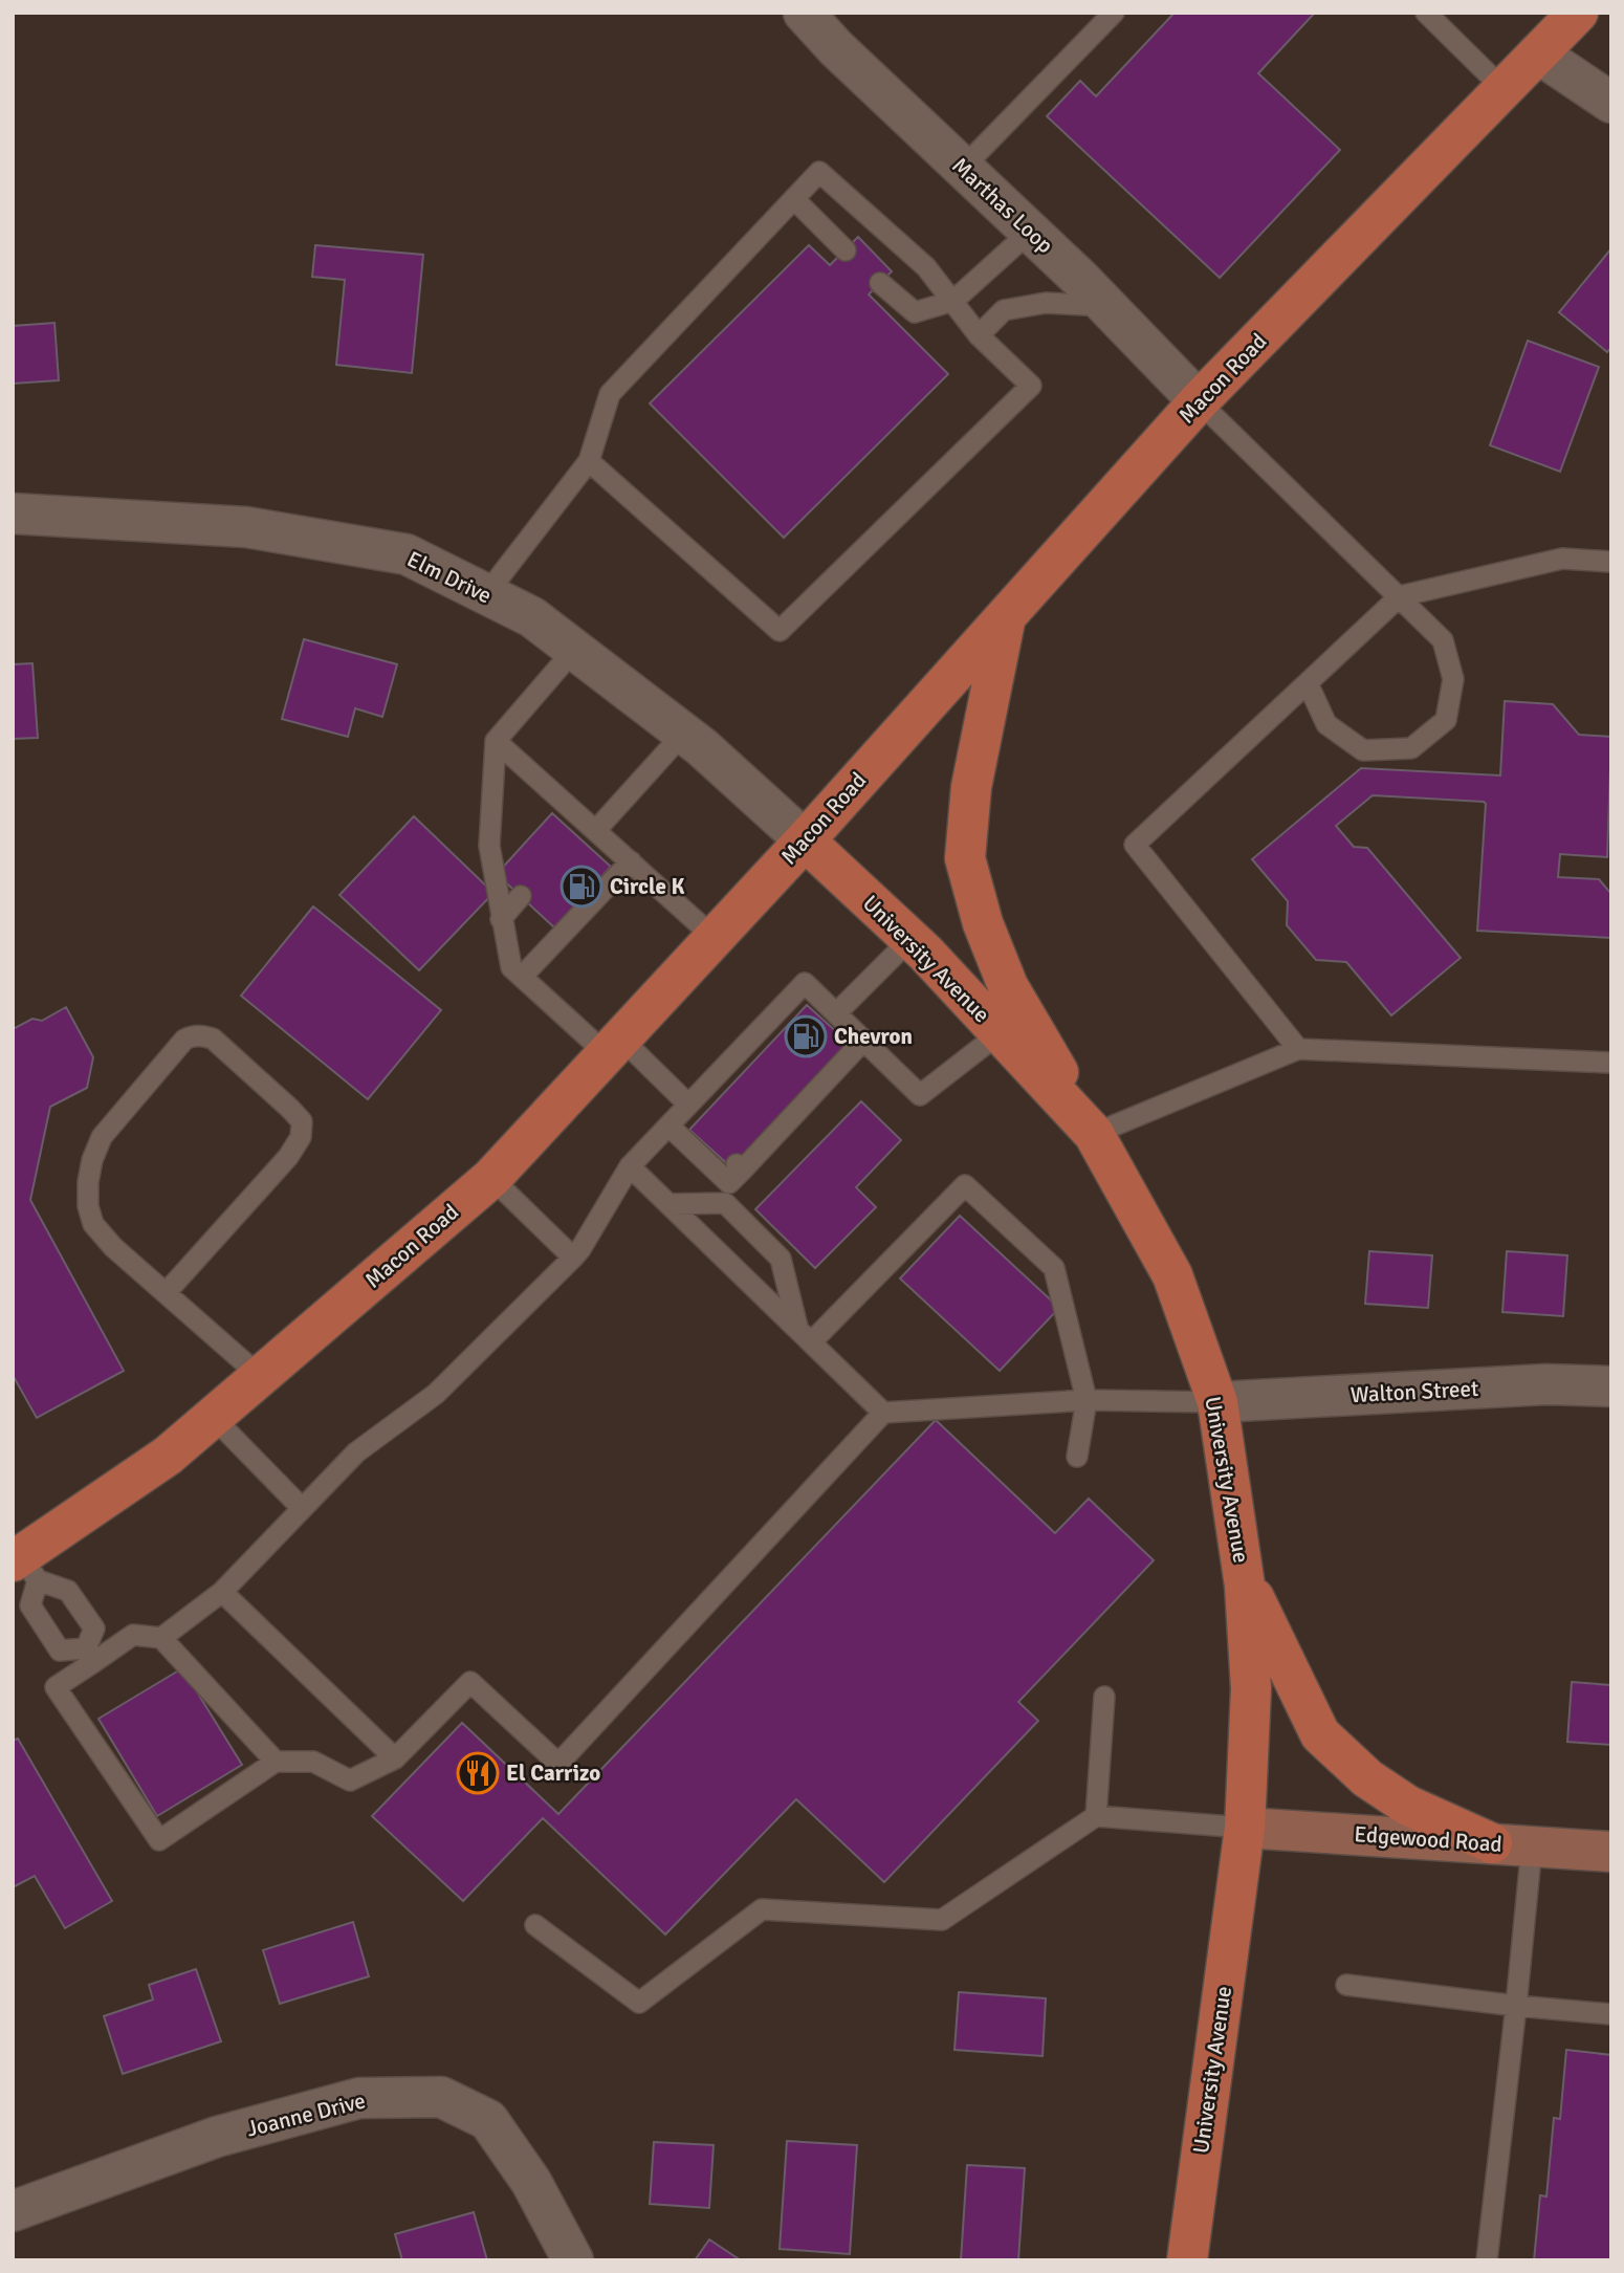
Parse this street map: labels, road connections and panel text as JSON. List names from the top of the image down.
{
  "streets": {
    "main road": ["Macon Road", "University Avenue"],
    "street": [
      "Marthas Loop",
      "Elm Drive",
      "Walton Street",
      "Edgewood Road",
      "Joanne Drive"
    ]
  },
  "crossings": [
    ["Marthas Loop", "Macon Road"],
    ["Macon Road", "Elm Drive"],
    ["Macon Road", "University Avenue"],
    ["Elm Drive", "University Avenue"],
    ["University Avenue", "Walton Street"],
    ["University Avenue", "Edgewood Road"]
  ],
  "places": {
    "fuel station": ["Circle K", "Chevron"],
    "restaurant": ["El Carrizo"]
  }
}
